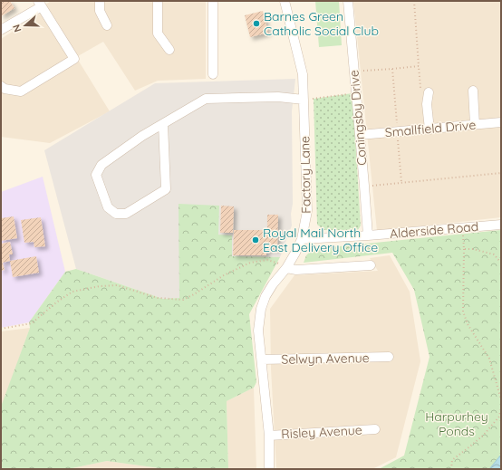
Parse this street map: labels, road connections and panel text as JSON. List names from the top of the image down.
{
  "streets": {
    "street": [
      "Coningsby Drive",
      "Smallfield Drive",
      "Factory Lane",
      "Alderside Road",
      "Selwyn Avenue",
      "Risley Avenue"
    ]
  },
  "crossings": [
    ["Coningsby Drive", "Smallfield Drive"],
    ["Coningsby Drive", "Alderside Road"],
    ["Factory Lane", "Alderside Road"],
    ["Factory Lane", "Selwyn Avenue"],
    ["Factory Lane", "Risley Avenue"]
  ],
  "parks": ["Harpurhey Ponds"],
  "places": ["Barnes Green Catholic Social Club", "Royal Mail North East Delivery Office"],
  "north": "left"
}
